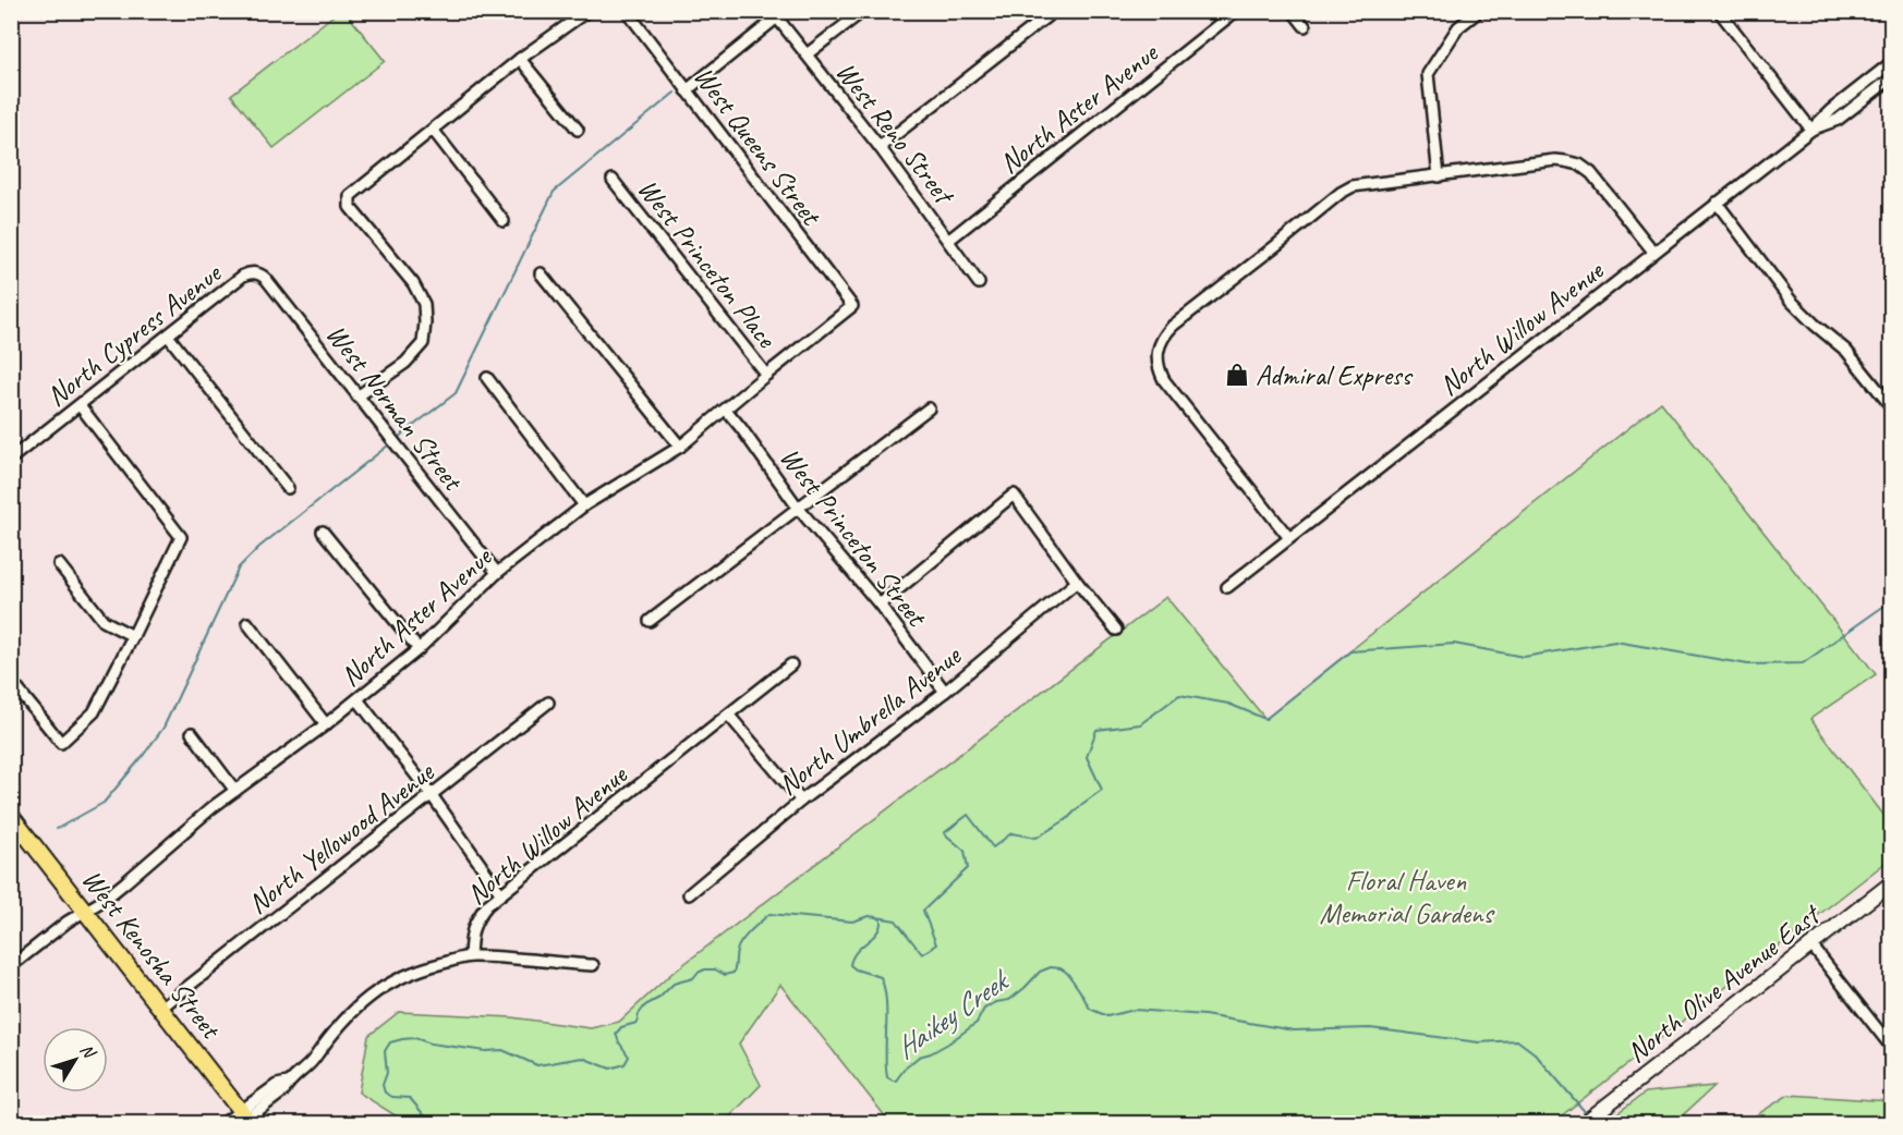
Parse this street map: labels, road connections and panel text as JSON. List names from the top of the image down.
{
  "streets": {
    "main road": ["West Kenosha Street"],
    "street": [
      "North Aster Avenue",
      "West Reno Street",
      "West Queens Street",
      "West Princeton Place",
      "North Willow Avenue",
      "North Cypress Avenue",
      "West Norman Street",
      "West Princeton Street",
      "North Umbrella Avenue",
      "North Yellowood Avenue",
      "North Olive Avenue East"
    ]
  },
  "crossings": [
    ["North Aster Avenue", "West Reno Street"],
    ["North Aster Avenue", "West Queens Street"],
    ["North Aster Avenue", "West Princeton Place"],
    ["North Aster Avenue", "West Norman Street"],
    ["North Aster Avenue", "West Princeton Street"],
    ["North Aster Avenue", "West Kenosha Street"],
    ["North Cypress Avenue", "West Norman Street"],
    ["West Princeton Street", "North Umbrella Avenue"],
    ["North Yellowood Avenue", "West Kenosha Street"]
  ],
  "water": ["Haikey Creek"],
  "parks": ["Floral Haven Memorial Gardens"],
  "places": {
    "shop": ["Admiral Express"]
  },
  "north": "top right"
}
